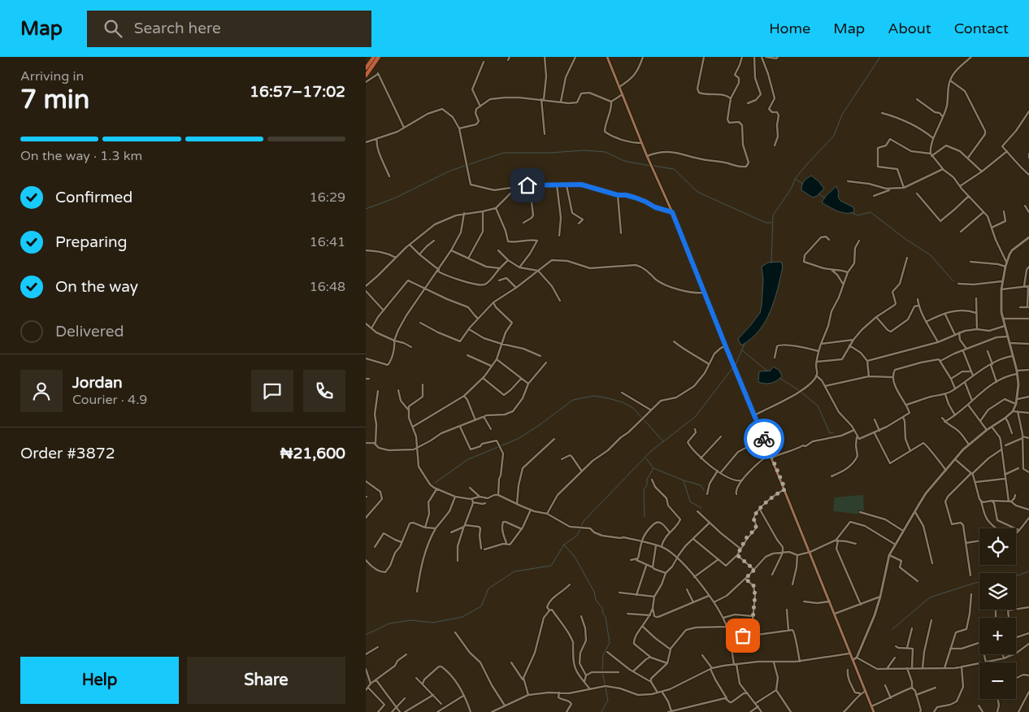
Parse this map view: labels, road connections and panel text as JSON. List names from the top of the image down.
{
  "page": {
    "header": "Map",
    "search": "Search here",
    "nav": [
      "Home",
      "Map",
      "About",
      "Contact"
    ],
    "heading": ["7 min", "Arriving in", "16:57–17:02"],
    "panel": [
      "Jordan",
      "Courier · 4.9",
      "Order #3872",
      "₦21,600"
    ],
    "bar": "On the way · 1.3 km",
    "list": [
      ["Confirmed", "16:29"],
      ["Preparing", "16:41"],
      ["On the way", "16:48"],
      "Delivered"
    ],
    "map_buttons": ["+", "−"],
    "buttons": ["Help", "Share"]
  }
}
